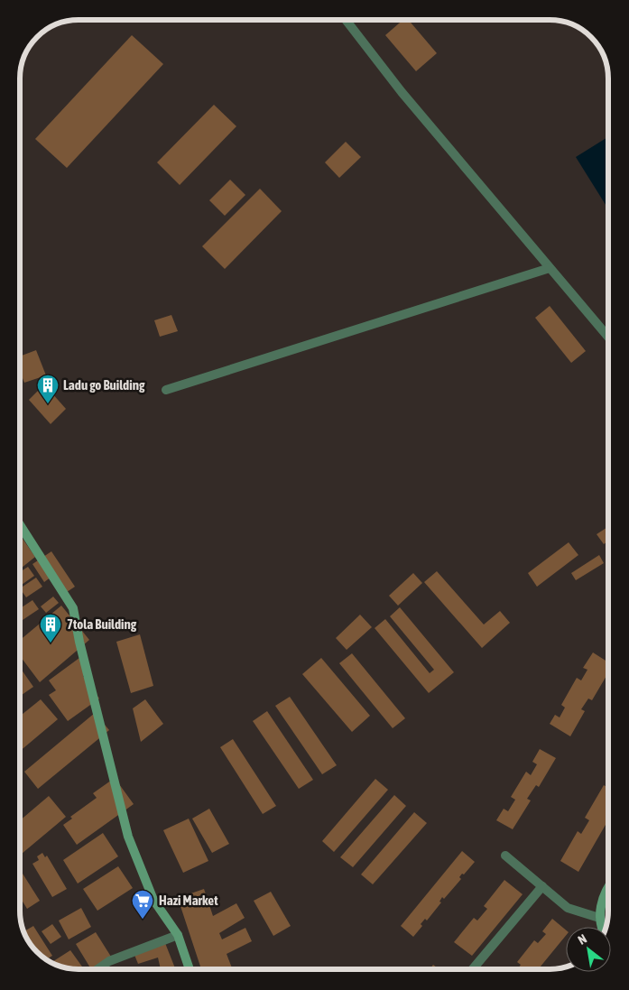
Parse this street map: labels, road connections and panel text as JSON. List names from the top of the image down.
{
  "places": {
    "building": ["Ladu go Building", "7tola Building"],
    "supermarket": ["Hazi Market"]
  },
  "north": "top left"
}
